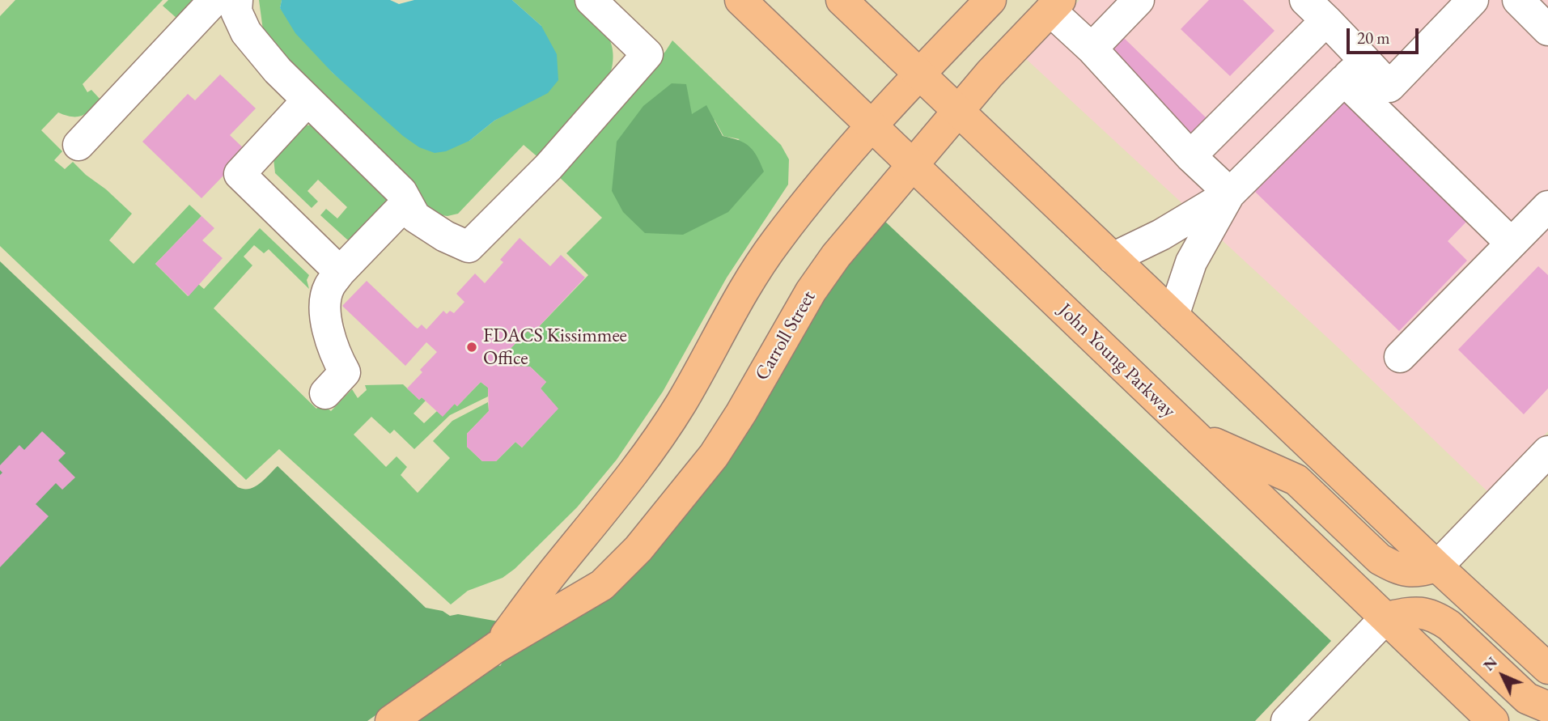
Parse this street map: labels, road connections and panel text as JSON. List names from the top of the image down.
{
  "streets": {
    "main road": ["Carroll Street", "John Young Parkway"]
  },
  "crossings": [
    ["Carroll Street", "John Young Parkway"]
  ],
  "places": ["FDACS Kissimmee Office"],
  "scale_bar": "20 m",
  "north": "top left"
}
